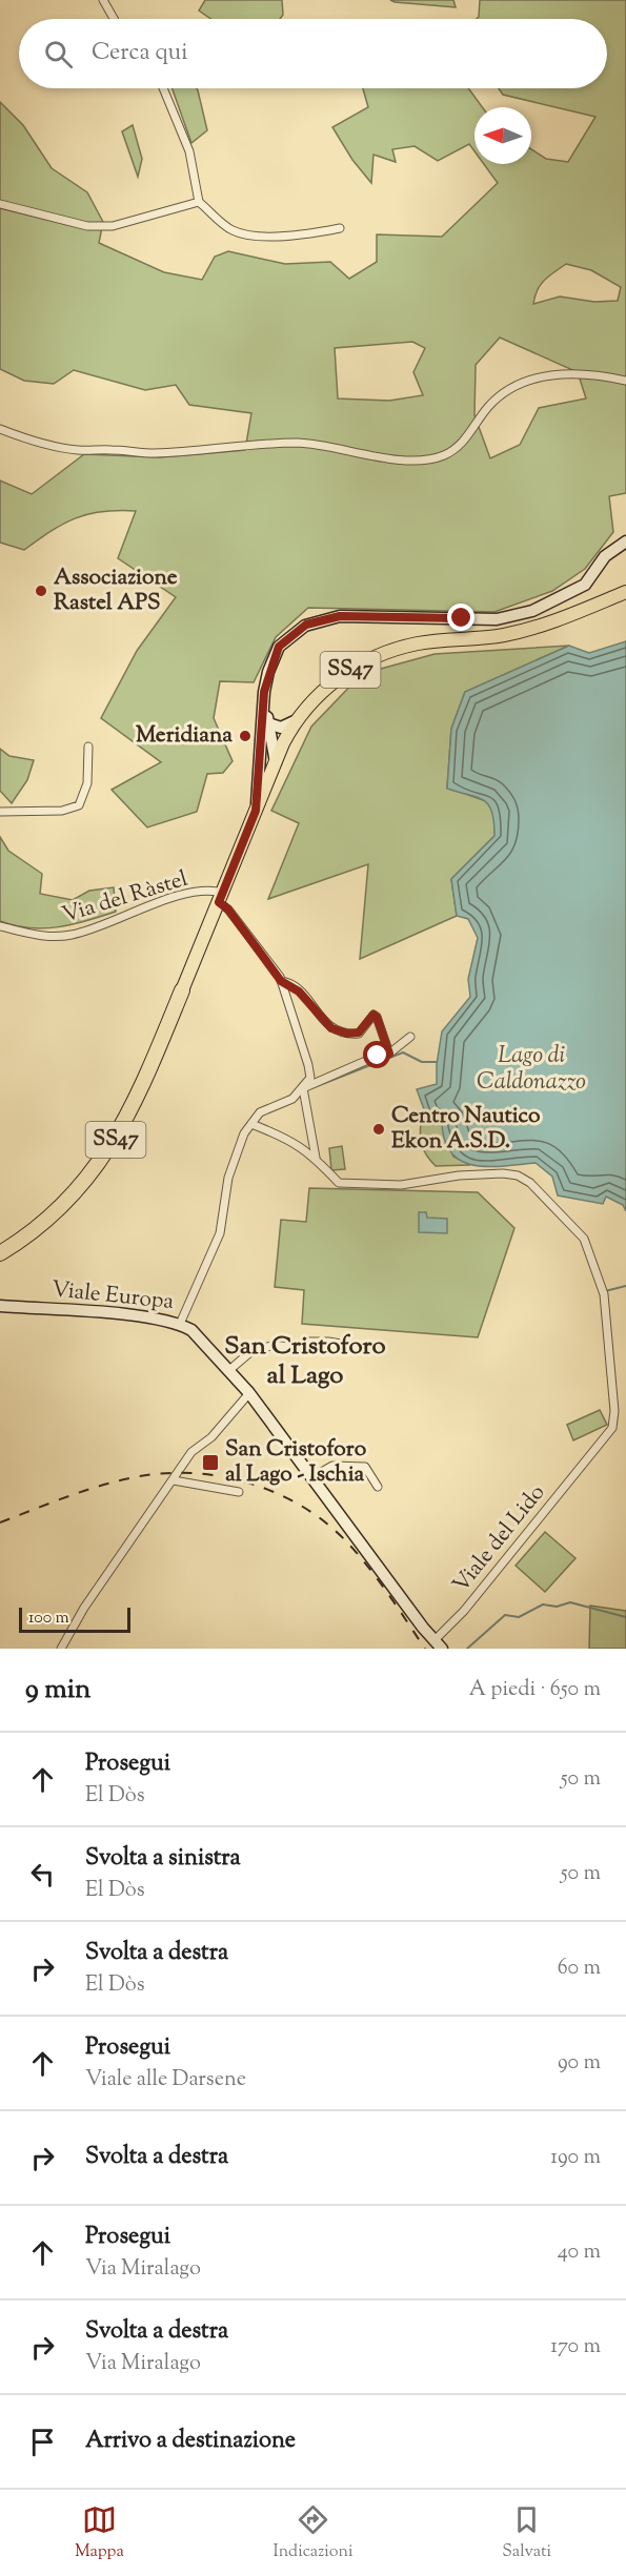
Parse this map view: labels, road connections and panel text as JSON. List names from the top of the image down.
{
  "streets": {
    "highway": ["SS47"],
    "street": ["Via del Ràstel", "Viale Europa", "Viale del Lido"]
  },
  "crossings": [
    ["SS47", "Via del Ràstel"],
    ["Viale Europa", "Viale del Lido"]
  ],
  "districts": ["San Cristoforo al Lago"],
  "water": ["Lago di Caldonazzo"],
  "places": {
    "other": ["Associazione Rastel APS", "Meridiana", "Centro Nautico Ekon A.S.D."],
    "transit": ["San Cristoforo al Lago - Ischia"]
  },
  "scale_bar": "100 m",
  "north": "left",
  "page": {
    "search": "Cerca qui",
    "scale": "100 m",
    "heading": ["9 min", "A piedi · 650 m"],
    "list": [
      ["Prosegui", "El Dòs", "50 m"],
      ["Svolta a sinistra", "El Dòs", "50 m"],
      ["Svolta a destra", "El Dòs", "60 m"],
      ["Prosegui", "Viale alle Darsene", "90 m"],
      ["Svolta a destra", "190 m"],
      ["Prosegui", "Via Miralago", "40 m"],
      ["Svolta a destra", "Via Miralago", "170 m"],
      "Arrivo a destinazione"
    ],
    "nav": ["Mappa", "Indicazioni", "Salvati"]
  }
}
